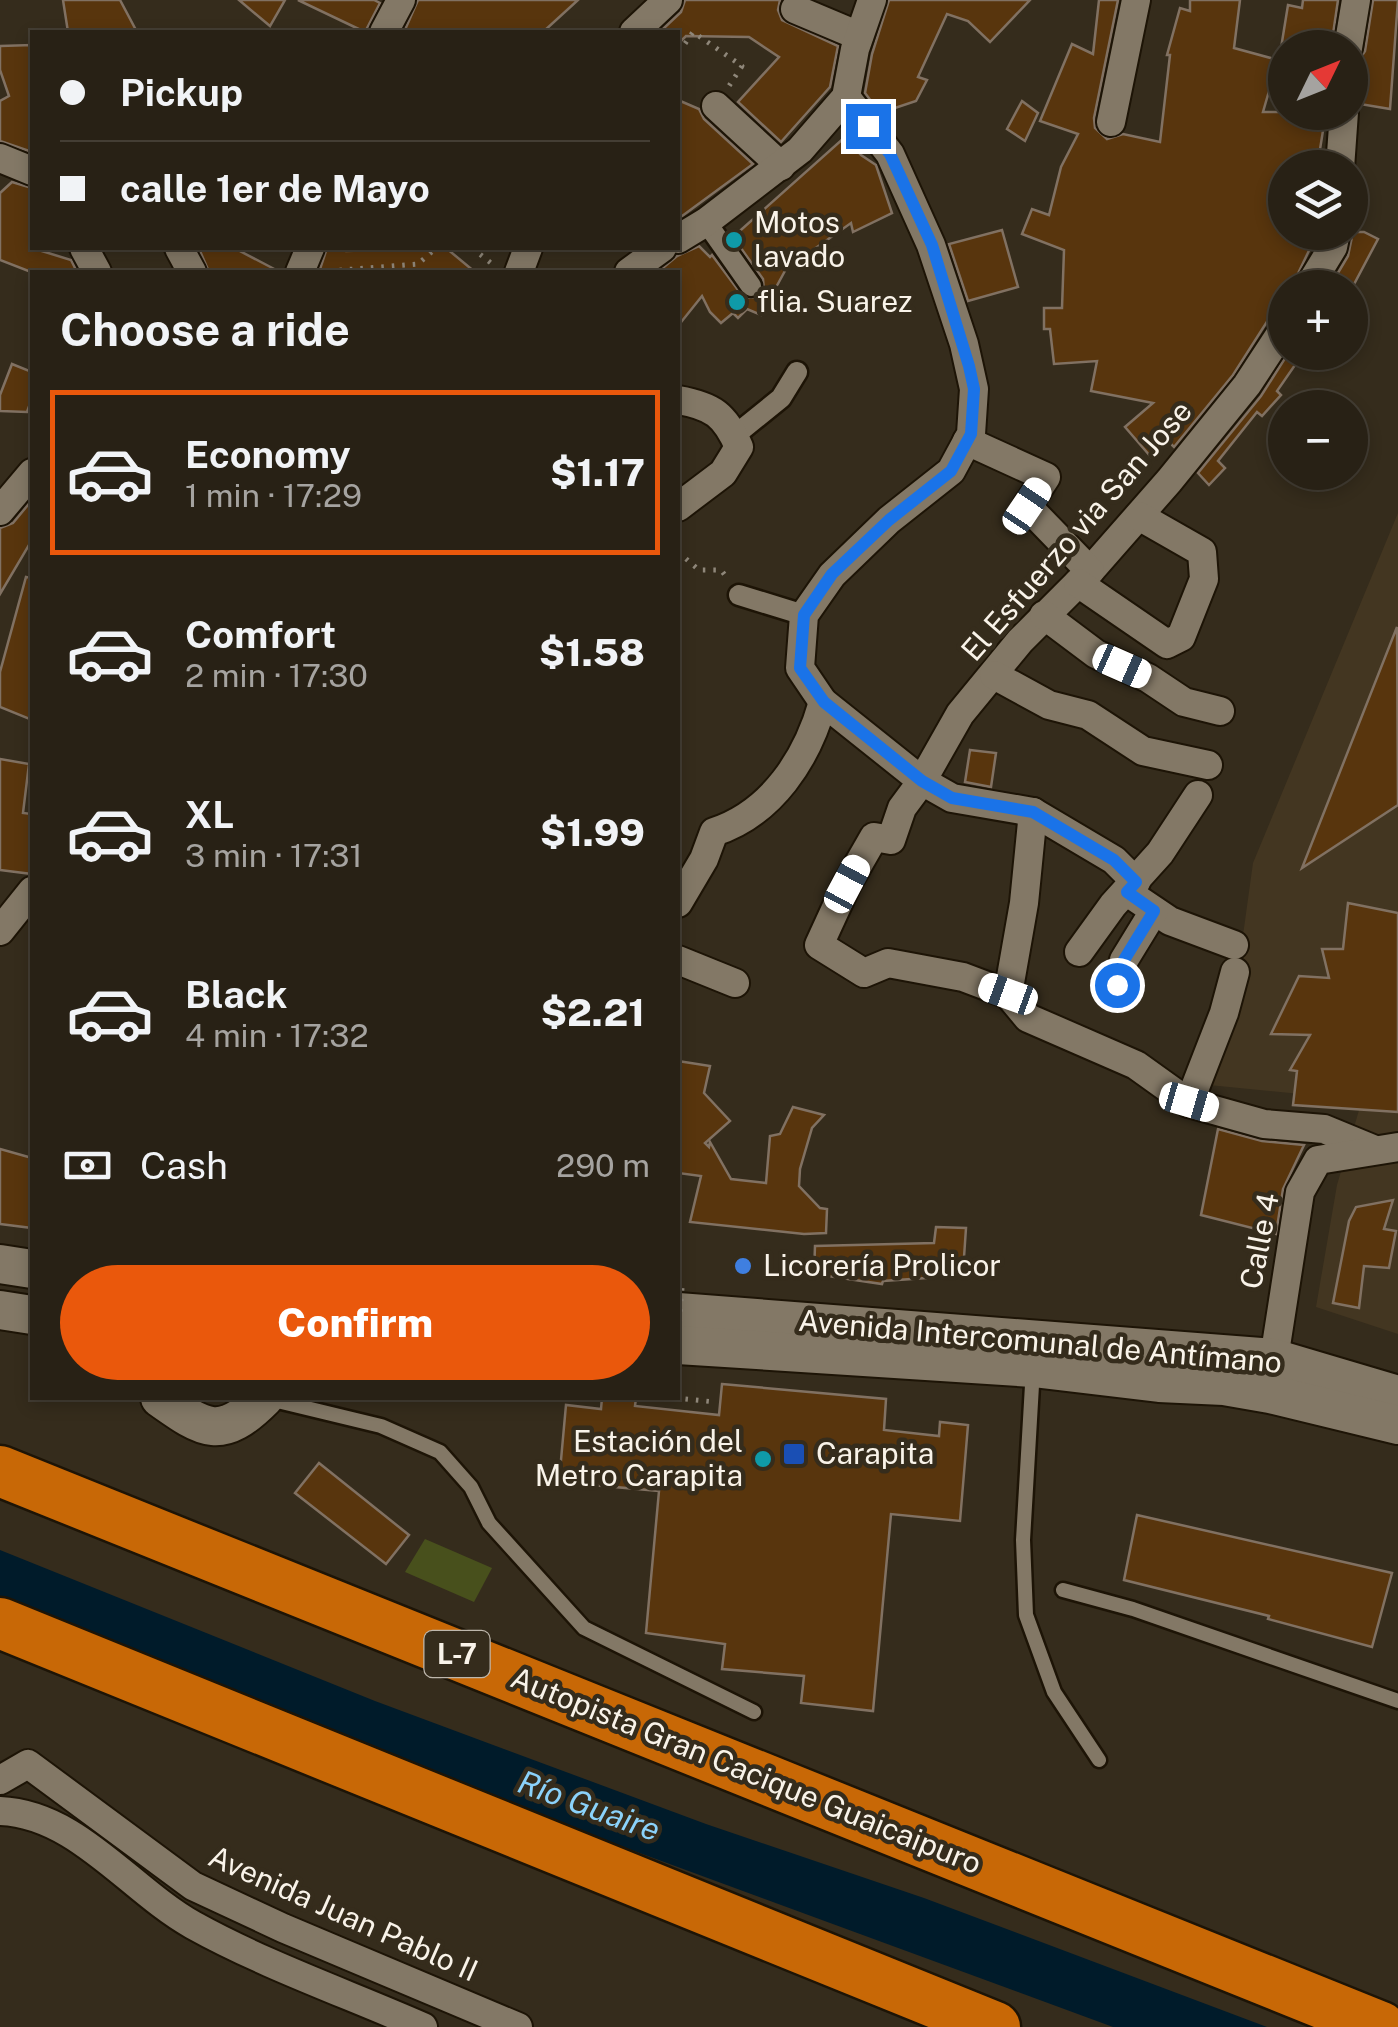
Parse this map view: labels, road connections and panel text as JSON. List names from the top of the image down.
{
  "streets": {
    "highway": ["L-7", "Autopista Gran Cacique Guaicaipuro"],
    "main road": ["Avenida Intercomunal de Antímano"],
    "street": ["El Esfuerzo via San Jose", "Calle 4", "Avenida Juan Pablo II"]
  },
  "crossings": [
    ["Calle 4", "Avenida Intercomunal de Antímano"]
  ],
  "water": ["Río Guaire"],
  "places": {
    "other": [
      "Motos lavado",
      "flia. Suarez",
      "Licorería Prolicor",
      "Estación del Metro Carapita"
    ],
    "transit": ["Carapita"]
  },
  "north": "top right",
  "page": {
    "map_buttons": ["+", "−"],
    "banner": ["Pickup", "calle 1er de Mayo"],
    "heading": "Choose a ride",
    "list": [
      {
        "name": "Economy",
        "note": "1 min · 17:29",
        "value": "$1.17"
      },
      {
        "name": "Comfort",
        "note": "2 min · 17:30",
        "value": "$1.58"
      },
      {
        "name": "XL",
        "note": "3 min · 17:31",
        "value": "$1.99"
      },
      {
        "name": "Black",
        "note": "4 min · 17:32",
        "value": "$2.21"
      }
    ],
    "pay": ["Cash", "290 m"],
    "buttons": "Confirm"
  }
}
